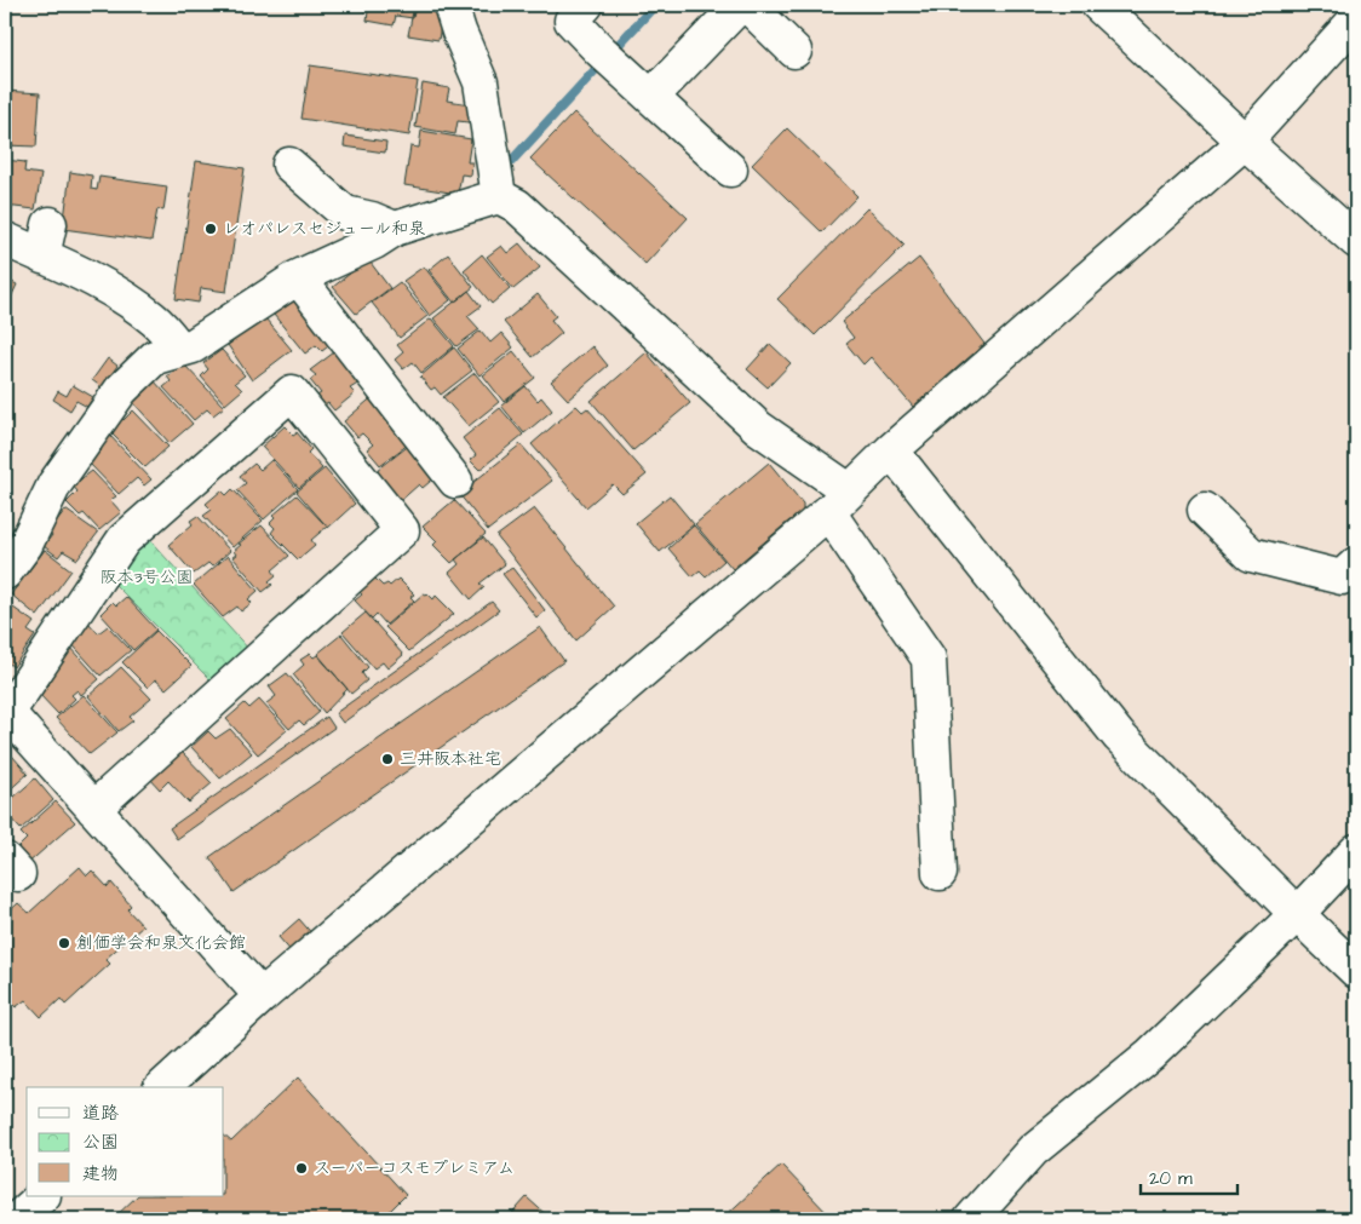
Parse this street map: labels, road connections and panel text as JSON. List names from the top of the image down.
{
  "parks": ["阪本3号公園"],
  "places": [
    "レオパレスセジュール和泉",
    "三井阪本社宅",
    "創価学会和泉文化会館",
    "スーパーコスモプレミアム"
  ],
  "legend": ["道路", "公園", "建物"],
  "scale_bar": "20 m"
}
